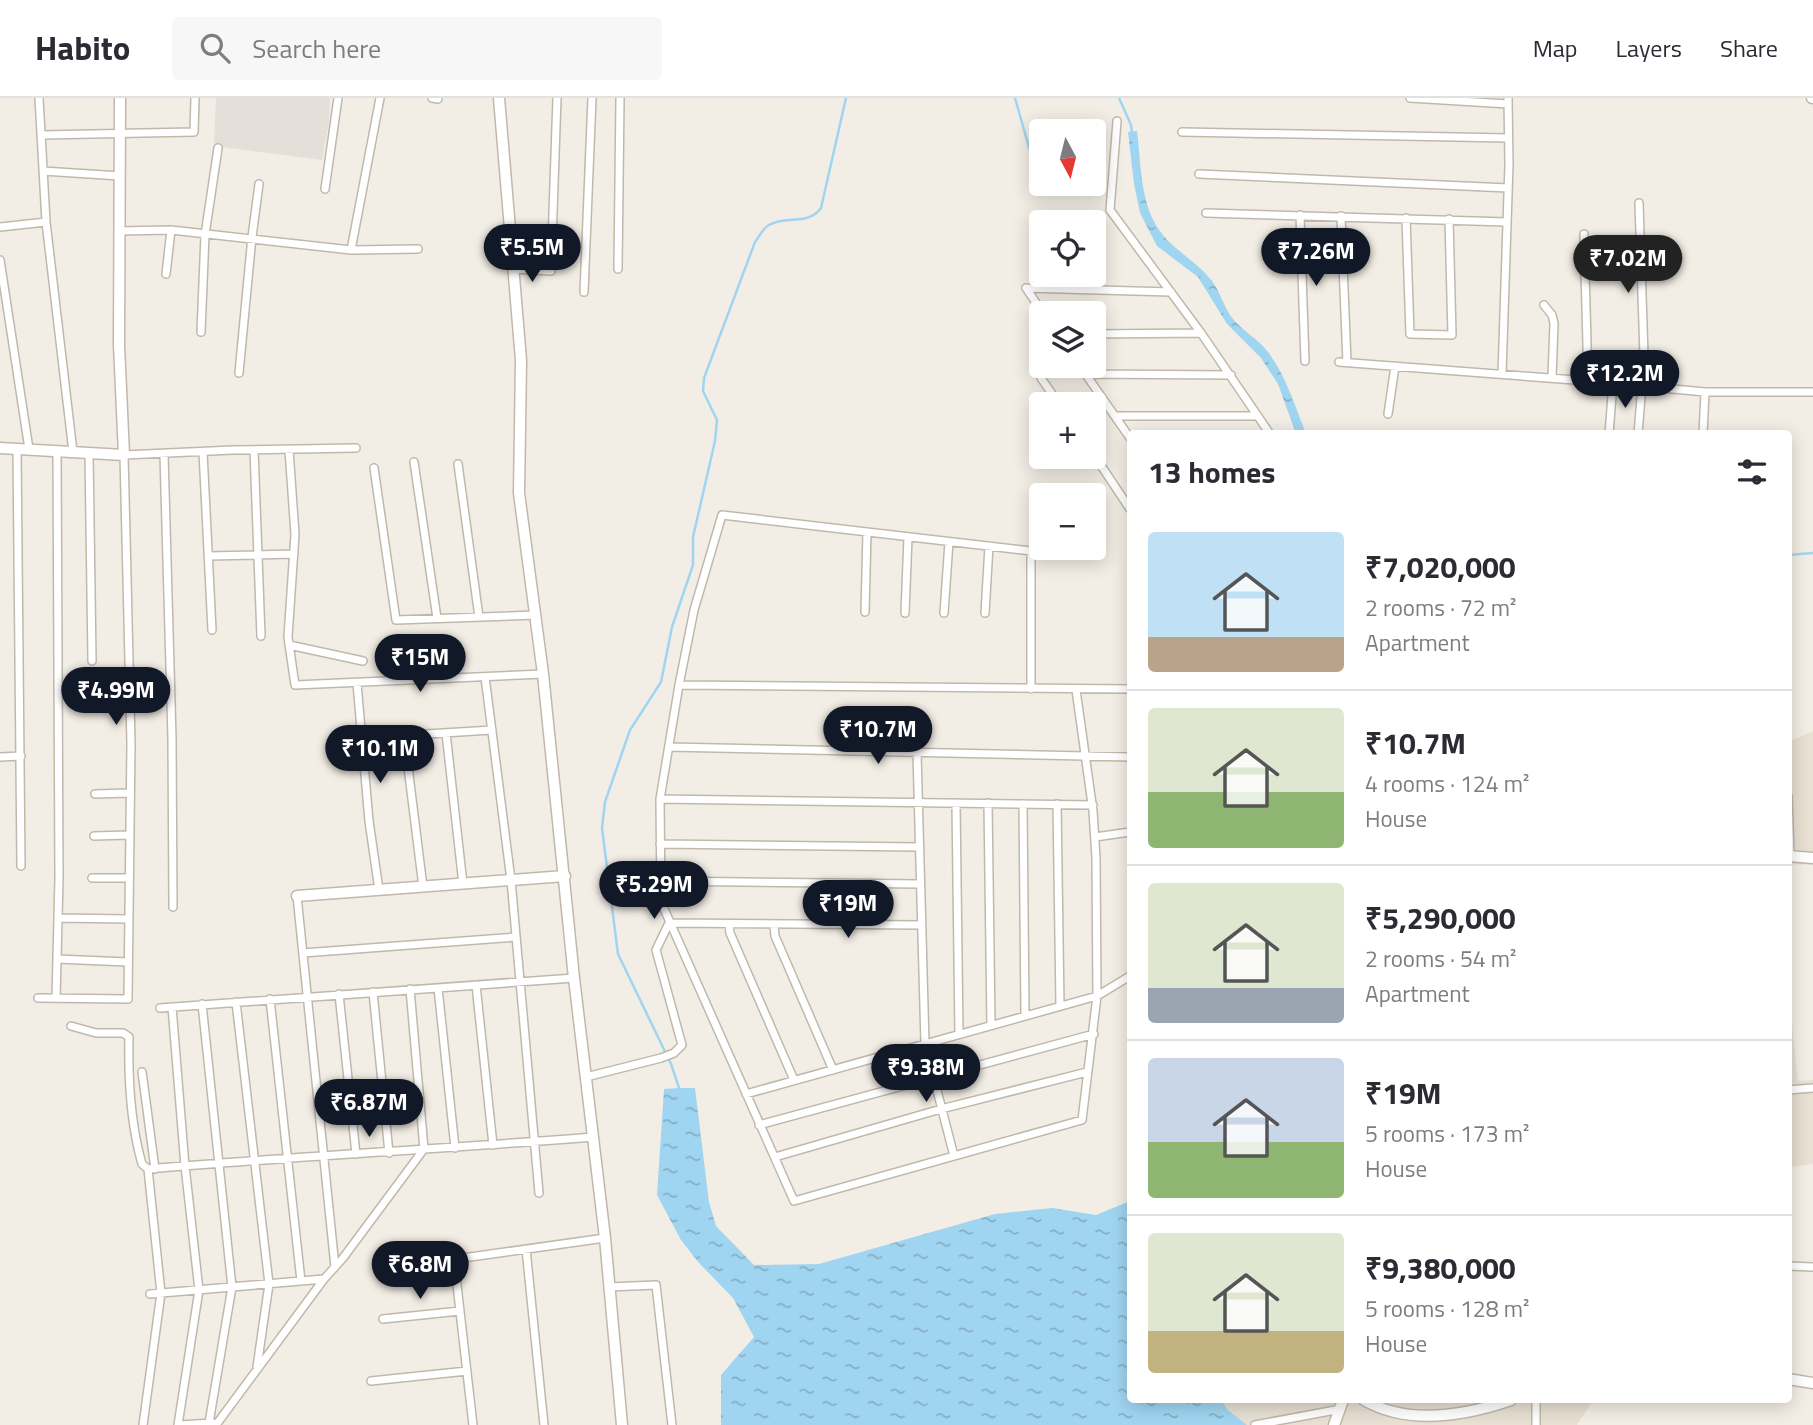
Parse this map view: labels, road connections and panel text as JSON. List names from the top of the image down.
{
  "north": "bottom",
  "page": {
    "header": "Habito",
    "search": "Search here",
    "nav": ["Map", "Layers", "Share"],
    "map_buttons": ["+", "−"],
    "price": [
      "₹5.5M",
      "₹7.26M",
      "₹7.02M",
      "₹12.2M",
      "₹15M",
      "₹4.99M",
      "₹10.7M",
      "₹10.1M",
      "₹5.29M",
      "₹19M",
      "₹9.38M",
      "₹6.87M",
      "₹6.8M"
    ],
    "heading": "13 homes",
    "list": [
      {
        "name": "₹7,020,000",
        "note": "2 rooms · 72 m² · Apartment"
      },
      {
        "name": "₹10.7M",
        "note": "4 rooms · 124 m² · House"
      },
      {
        "name": "₹5,290,000",
        "note": "2 rooms · 54 m² · Apartment"
      },
      {
        "name": "₹19M",
        "note": "5 rooms · 173 m² · House"
      },
      {
        "name": "₹9,380,000",
        "note": "5 rooms · 128 m² · House"
      }
    ]
  }
}
